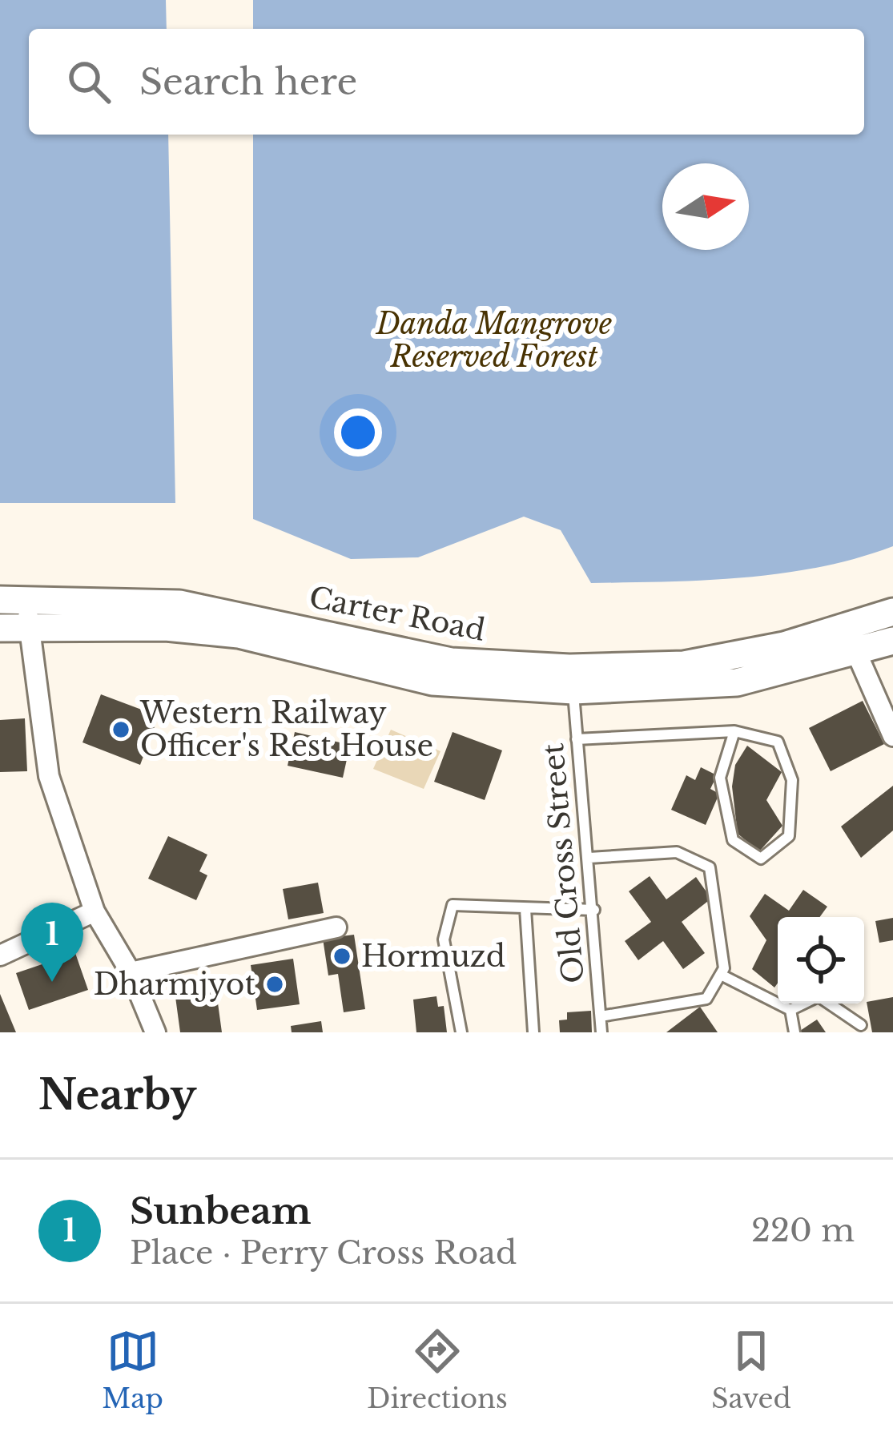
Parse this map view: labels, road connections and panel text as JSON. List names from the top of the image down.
{
  "streets": {
    "main road": ["Carter Road"],
    "lane": ["Old Cross Street"]
  },
  "crossings": [
    ["Carter Road", "Old Cross Street"]
  ],
  "parks": ["Danda Mangrove Reserved Forest"],
  "places": ["Western Railway Officer's Rest House", "Hormuzd", "Dharmjyot"],
  "north": "right",
  "page": {
    "search": "Search here",
    "pins": "1",
    "heading": "Nearby",
    "list": [
      {
        "mark": "1",
        "name": "Sunbeam",
        "note": "Place · Perry Cross Road",
        "value": "220 m"
      }
    ],
    "nav": ["Map", "Directions", "Saved"]
  }
}
